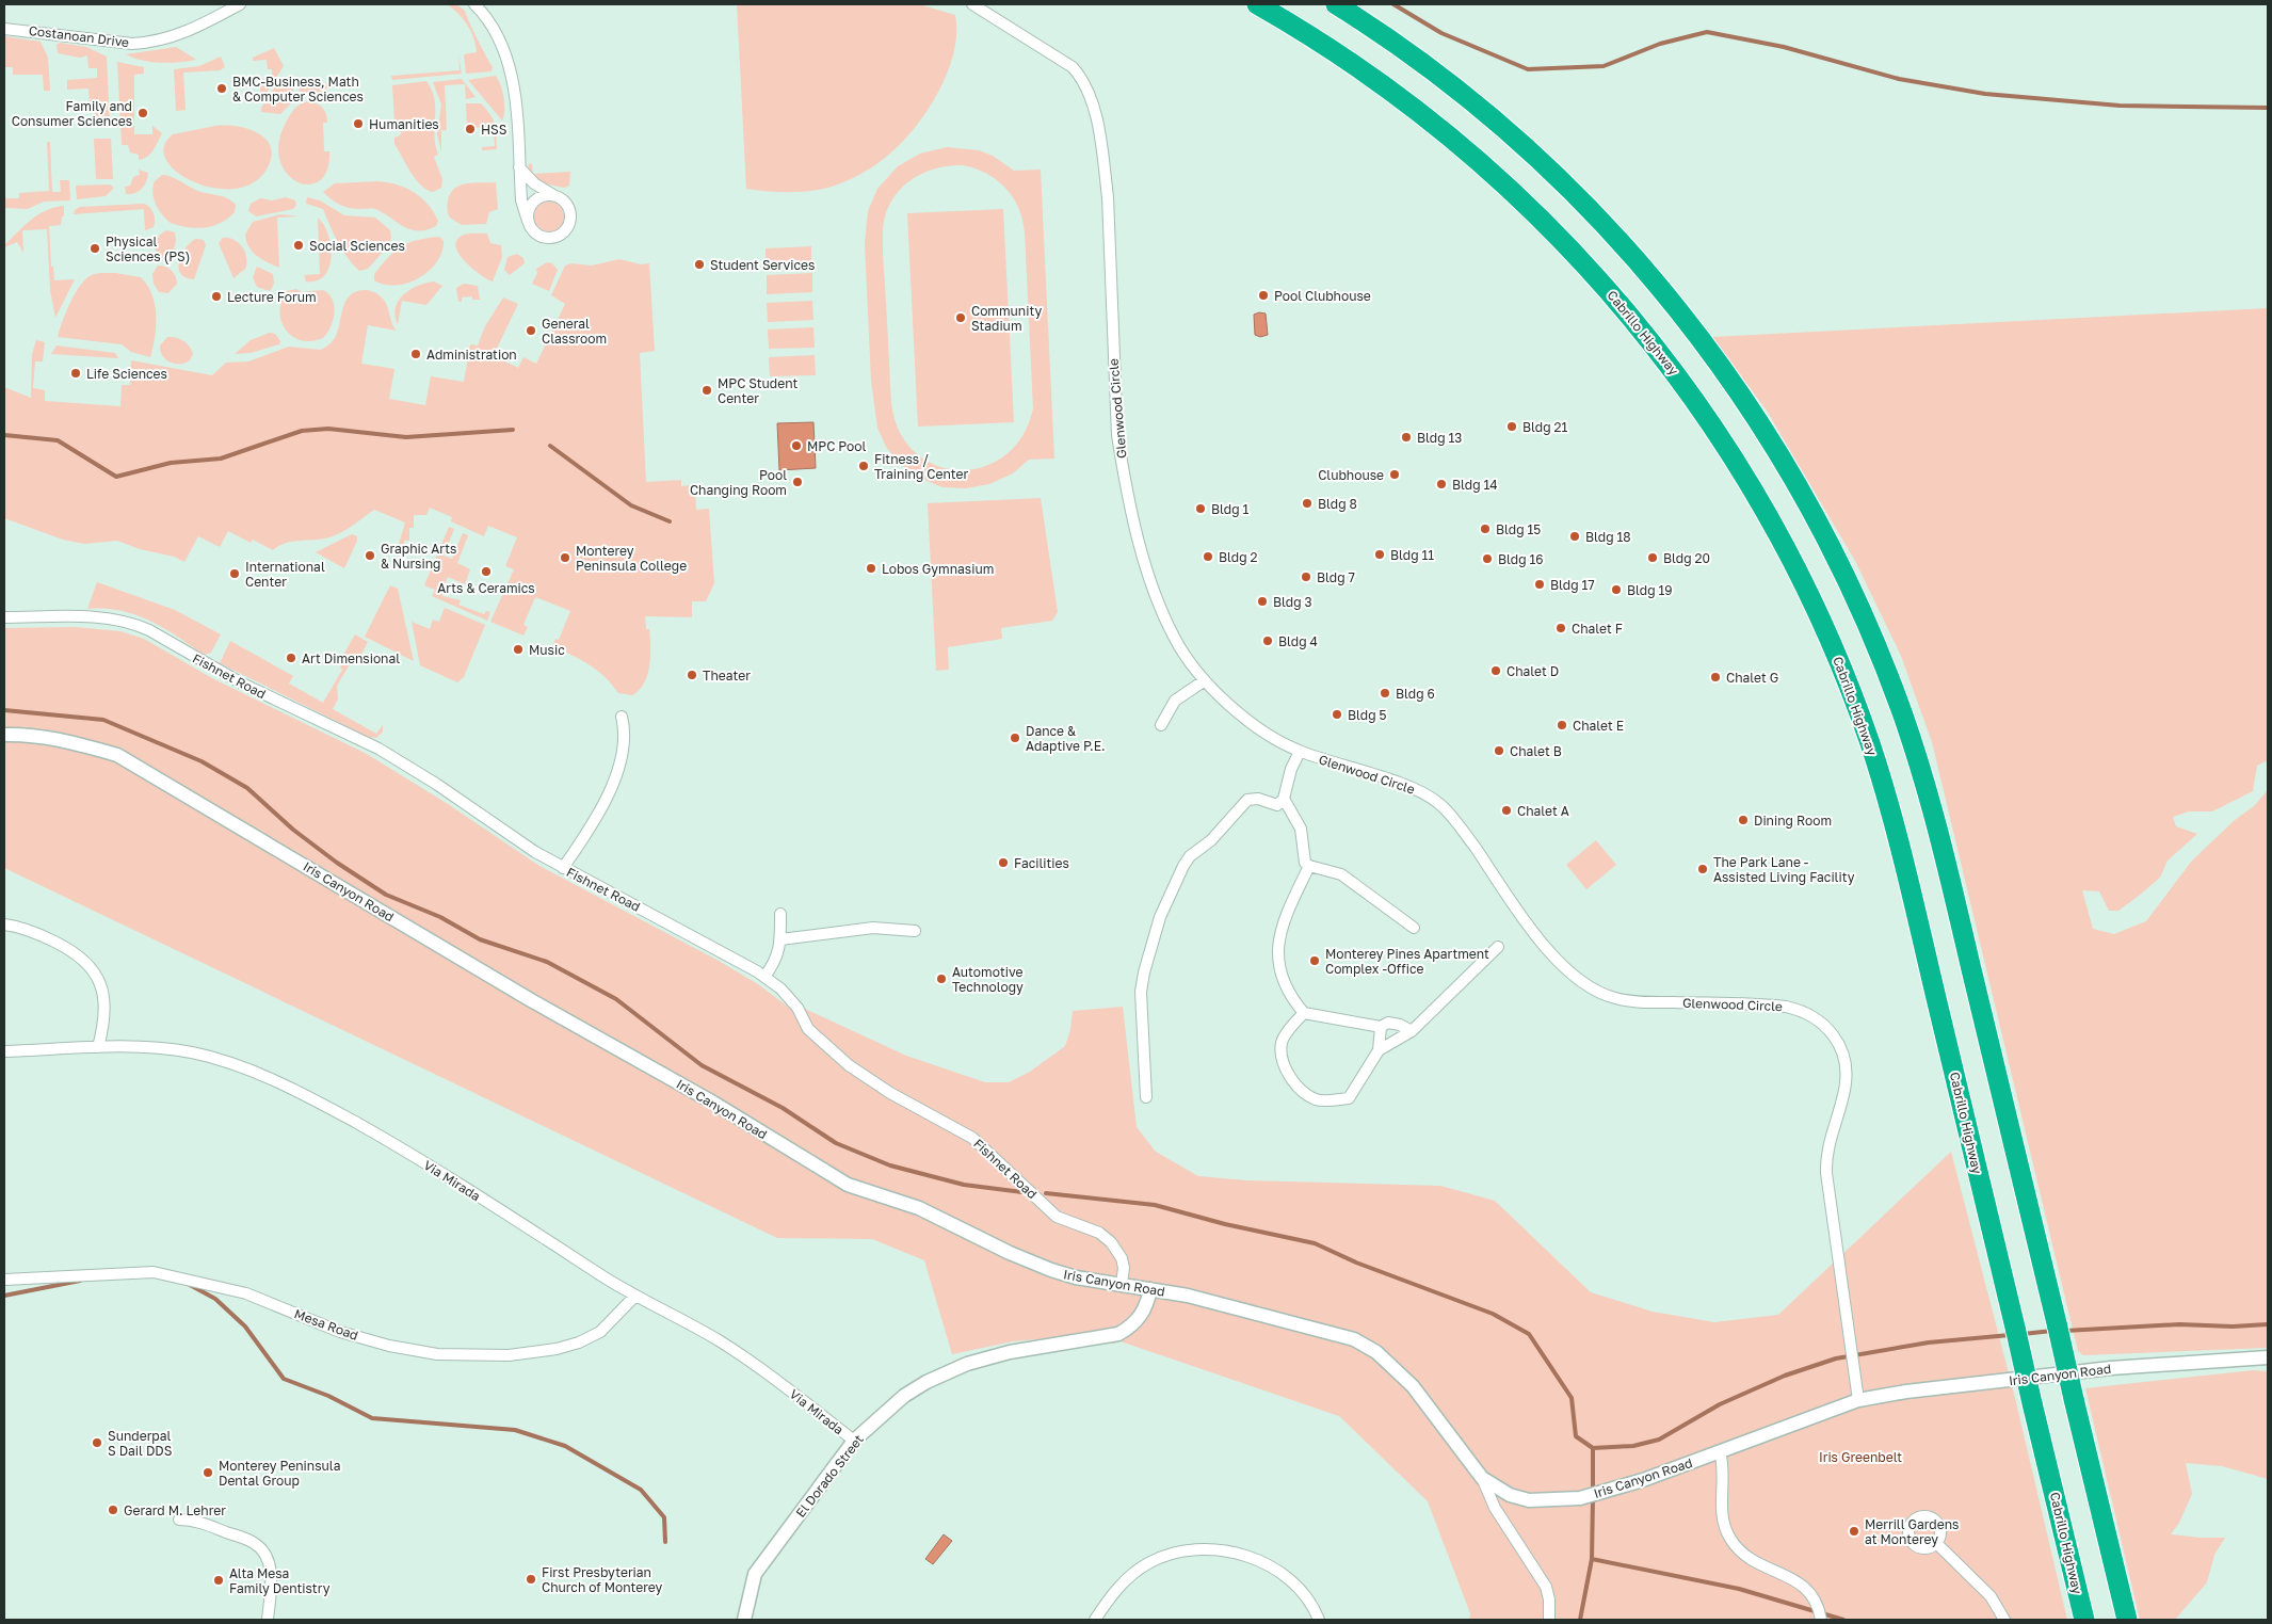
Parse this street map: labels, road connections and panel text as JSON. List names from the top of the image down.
{
  "streets": {
    "highway": ["Cabrillo Highway"],
    "street": [
      "Costanoan Drive",
      "Glenwood Circle",
      "Fishnet Road",
      "Iris Canyon Road",
      "Via Mirada",
      "Mesa Road",
      "El Dorado Street"
    ]
  },
  "crossings": [
    ["Glenwood Circle", "Iris Canyon Road"],
    ["Fishnet Road", "Iris Canyon Road"],
    ["Iris Canyon Road", "El Dorado Street"],
    ["Via Mirada", "Mesa Road"],
    ["Via Mirada", "El Dorado Street"]
  ],
  "parks": ["Iris Greenbelt"],
  "places": [
    "BMC-Business, Math & Computer Sciences",
    "Family and Consumer Sciences",
    "Humanities",
    "HSS",
    "Social Sciences",
    "Physical Sciences (PS)",
    "Student Services",
    "Pool Clubhouse",
    "Lecture Forum",
    "Community Stadium",
    "General Classroom",
    "Administration",
    "Life Sciences",
    "MPC Student Center",
    "Bldg 21",
    "Bldg 13",
    "MPC Pool",
    "Fitness / Training Center",
    "Clubhouse",
    "Pool Changing Room",
    "Bldg 14",
    "Bldg 8",
    "Bldg 1",
    "Bldg 15",
    "Bldg 18",
    "Bldg 11",
    "Graphic Arts & Nursing",
    "Bldg 2",
    "Monterey Peninsula College",
    "Bldg 20",
    "Bldg 16",
    "Lobos Gymnasium",
    "Arts & Ceramics",
    "International Center",
    "Bldg 7",
    "Bldg 17",
    "Bldg 19",
    "Bldg 3",
    "Chalet F",
    "Bldg 4",
    "Music",
    "Art Dimensional",
    "Chalet D",
    "Theater",
    "Chalet G",
    "Bldg 6",
    "Bldg 5",
    "Chalet E",
    "Dance & Adaptive P.E.",
    "Chalet B",
    "Chalet A",
    "Dining Room",
    "Facilities",
    "The Park Lane - Assisted Living Facility",
    "Monterey Pines Apartment Complex -Office",
    "Automotive Technology",
    "Sunderpal S Dail DDS",
    "Monterey Peninsula Dental Group",
    "Gerard M. Lehrer",
    "Merrill Gardens at Monterey",
    "First Presbyterian Church of Monterey",
    "Alta Mesa Family Dentistry"
  ]
}
